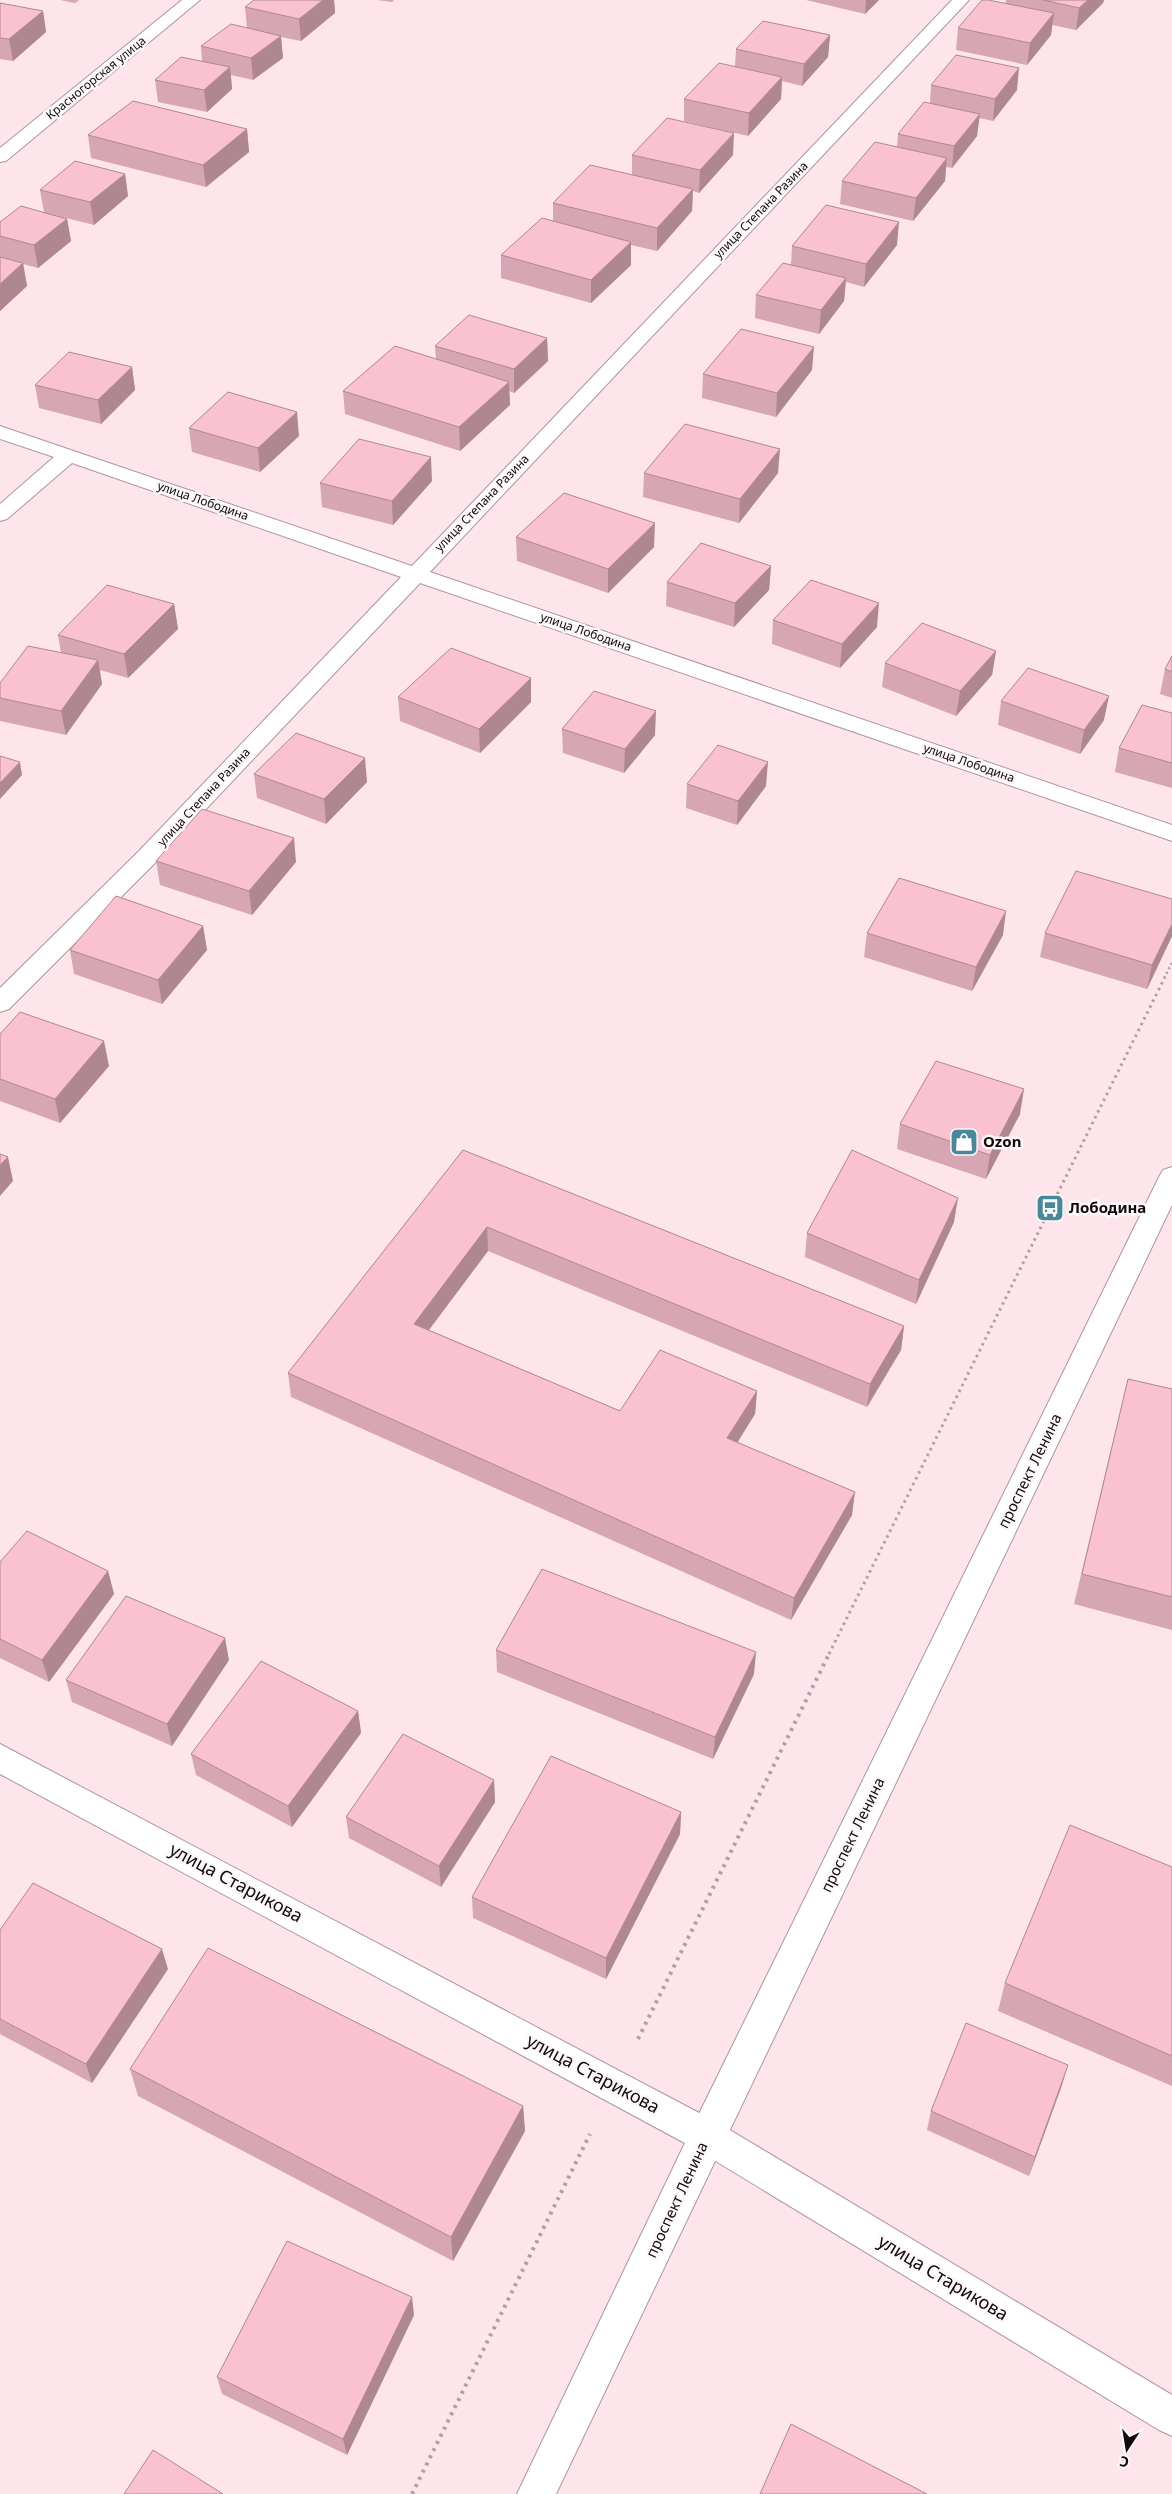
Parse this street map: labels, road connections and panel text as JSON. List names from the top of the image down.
{
  "streets": {
    "street": [
      "Красногорская улица",
      "улица Степана Разина",
      "улица Лободина",
      "проспект Ленина",
      "улица Старикова"
    ]
  },
  "crossings": [
    ["улица Степана Разина", "улица Лободина"],
    ["проспект Ленина", "улица Старикова"]
  ],
  "places": {
    "shop": ["Ozon"],
    "bus stop": ["Лободина"]
  },
  "north": "bottom"
}
